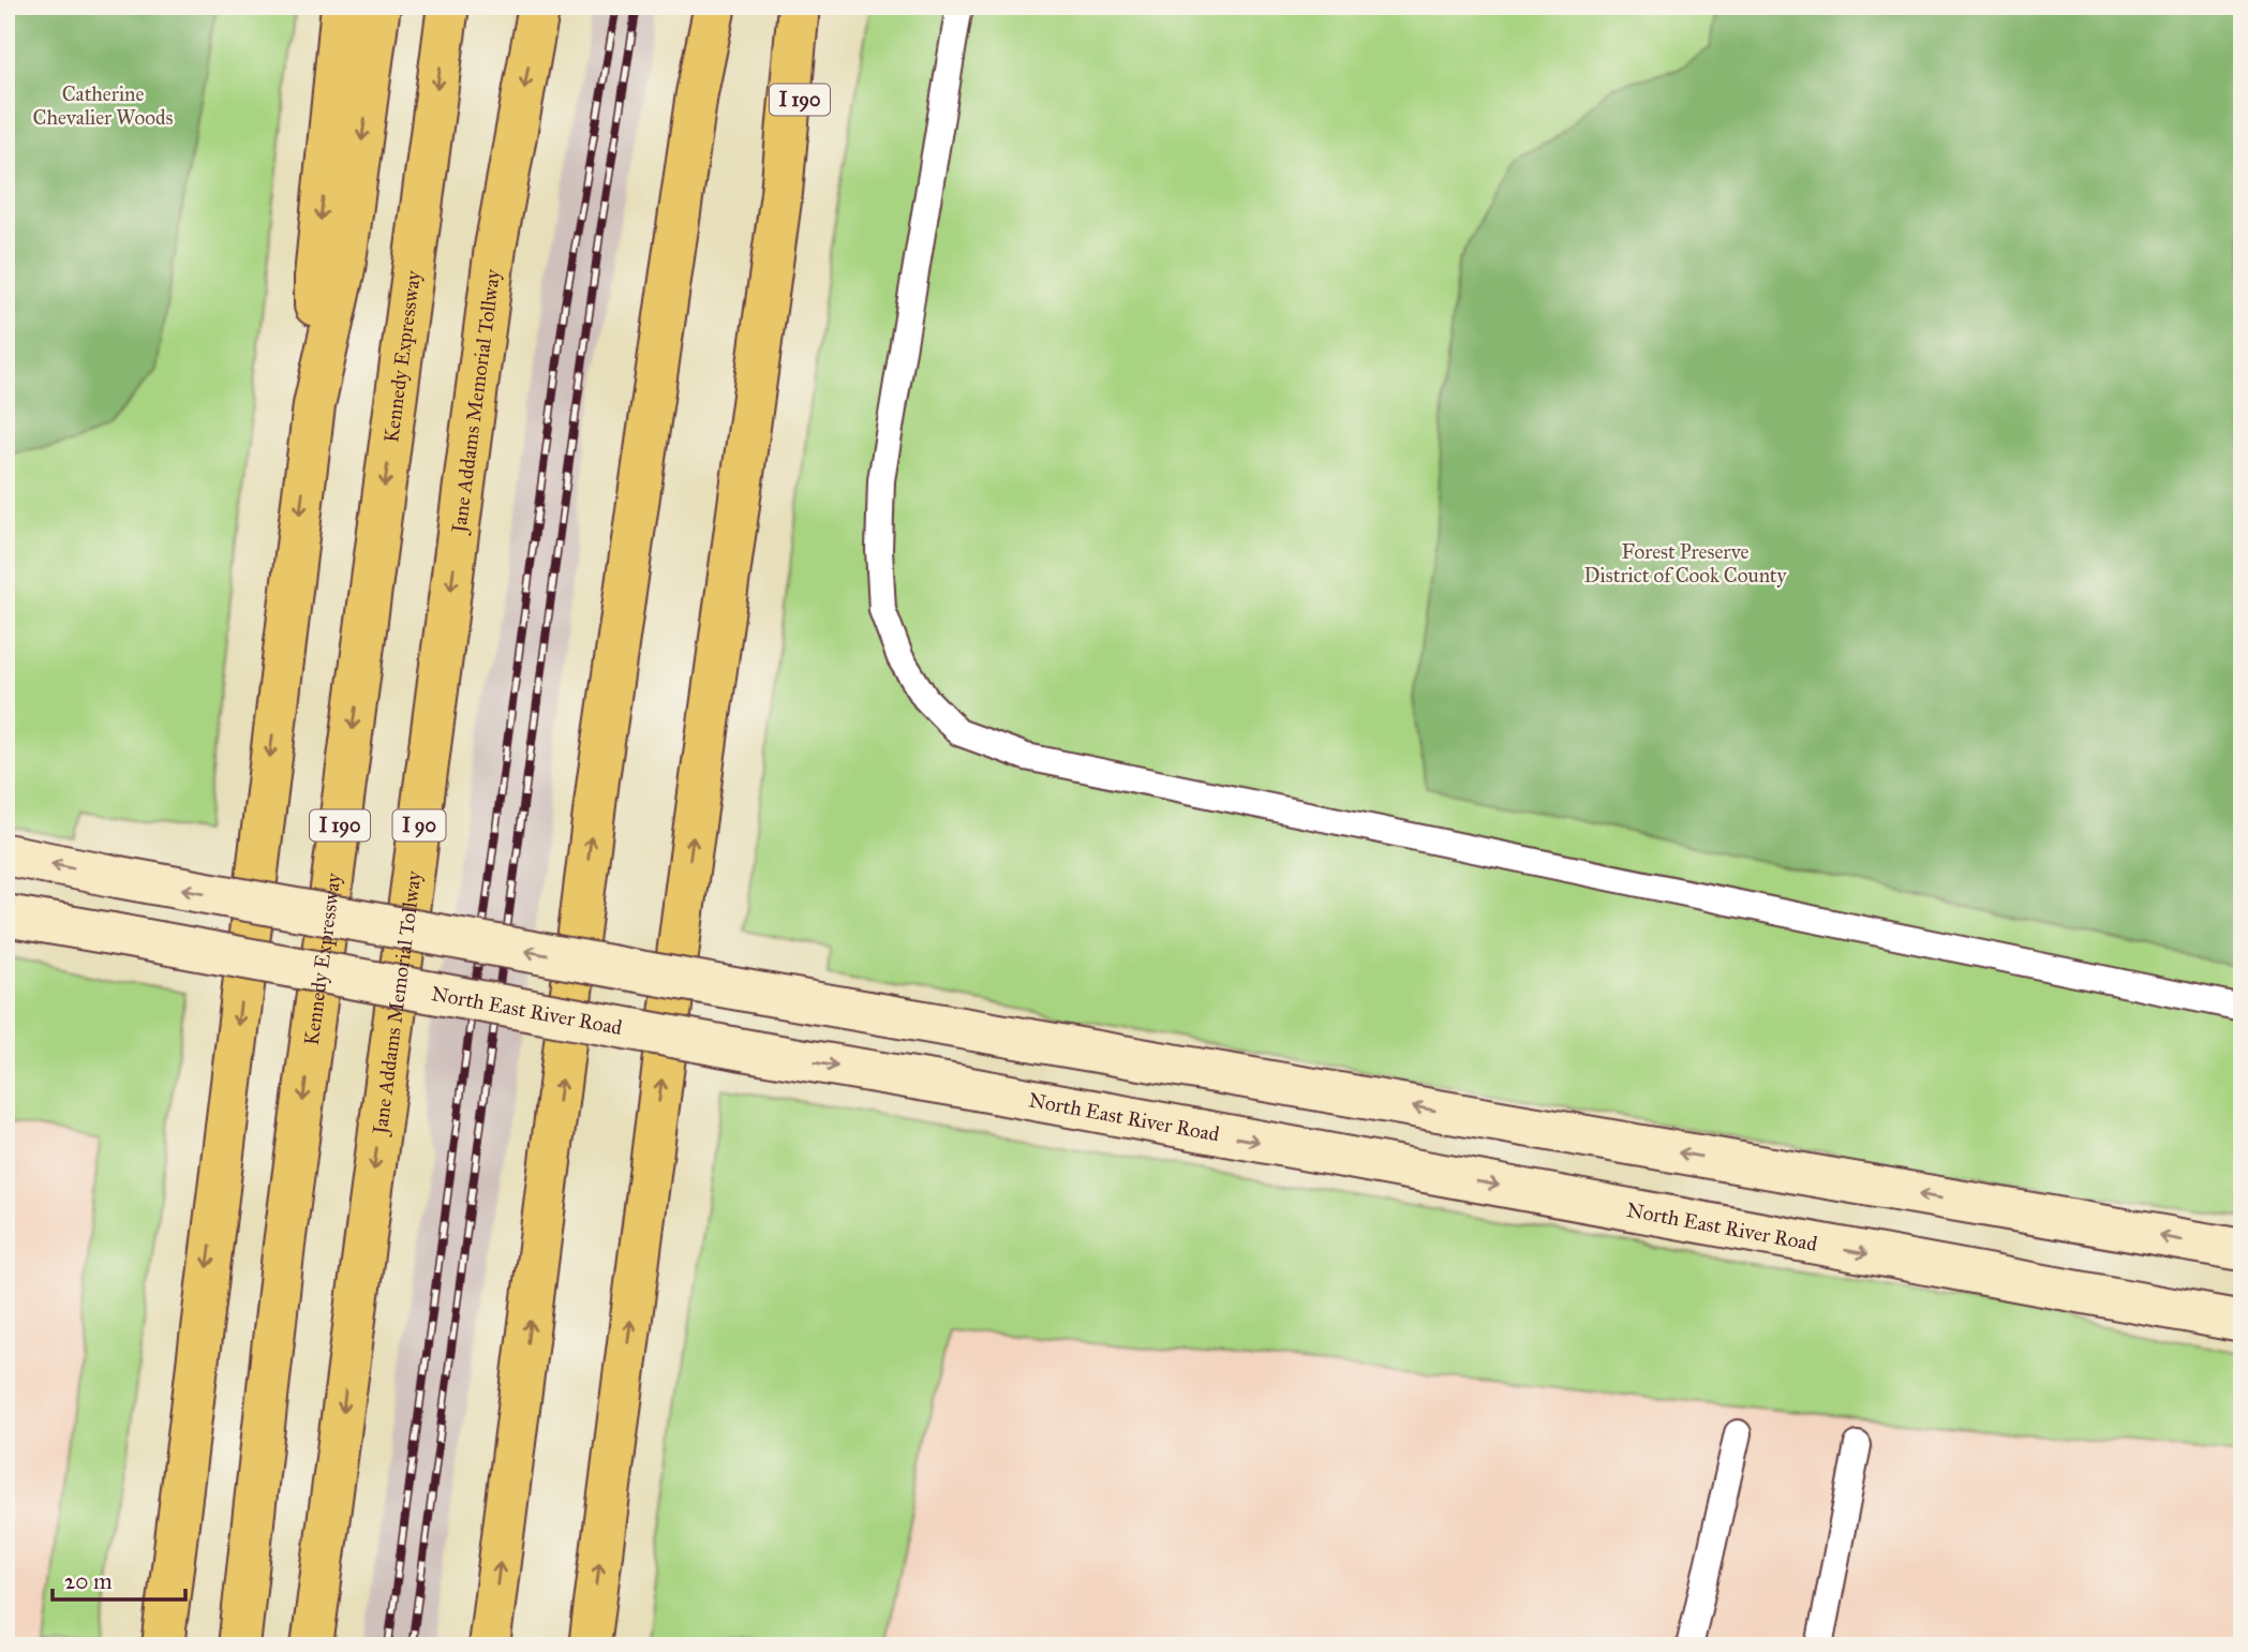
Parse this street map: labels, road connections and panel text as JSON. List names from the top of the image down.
{
  "streets": {
    "highway": [
      "I 190",
      "Kennedy Expressway",
      "Jane Addams Memorial Tollway",
      "I 90"
    ],
    "main road": ["North East River Road"]
  },
  "parks": ["Catherine Chevalier Woods", "Forest Preserve District of Cook County"],
  "scale_bar": "20 m"
}
